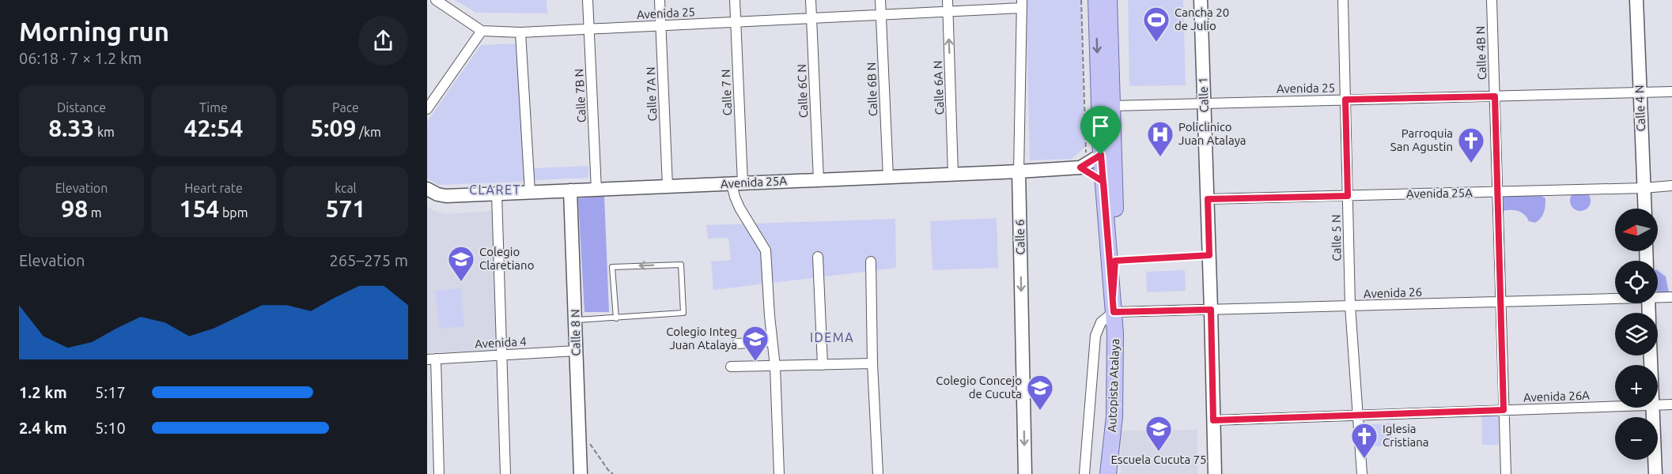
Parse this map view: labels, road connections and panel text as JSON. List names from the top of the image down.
{
  "streets": {
    "main road": ["Autopista Atalaya"],
    "street": [
      "Avenida 25",
      "Calle 4B N",
      "Calle 6A N",
      "Calle 6B N",
      "Calle 6C N",
      "Calle 7 N",
      "Calle 7A N",
      "Calle 1",
      "Calle 7B N",
      "Calle 4 N",
      "Avenida 25A",
      "Calle 6",
      "Calle 5 N",
      "Avenida 26",
      "Calle 8 N",
      "Avenida 4",
      "Avenida 26A"
    ]
  },
  "crossings": [
    ["Avenida 25", "Calle 4B N"],
    ["Avenida 25", "Calle 6A N"],
    ["Avenida 25", "Calle 6B N"],
    ["Avenida 25", "Calle 6C N"],
    ["Avenida 25", "Calle 7 N"],
    ["Avenida 25", "Calle 7A N"],
    ["Avenida 25", "Calle 1"],
    ["Avenida 25", "Calle 7B N"],
    ["Avenida 25", "Calle 4 N"],
    ["Avenida 25", "Calle 6"],
    ["Avenida 25", "Calle 5 N"],
    ["Avenida 25", "Autopista Atalaya"],
    ["Calle 4B N", "Avenida 25A"],
    ["Calle 4B N", "Avenida 26"],
    ["Calle 4B N", "Avenida 26A"],
    ["Calle 6A N", "Avenida 25A"],
    ["Calle 6B N", "Avenida 25A"],
    ["Calle 6C N", "Avenida 25A"],
    ["Calle 7 N", "Avenida 25A"],
    ["Calle 7A N", "Avenida 25A"],
    ["Calle 1", "Avenida 25A"],
    ["Calle 1", "Avenida 26"],
    ["Calle 1", "Avenida 26A"],
    ["Calle 7B N", "Avenida 25A"],
    ["Calle 4 N", "Avenida 25A"],
    ["Avenida 25A", "Calle 6"],
    ["Avenida 25A", "Calle 5 N"],
    ["Avenida 25A", "Calle 8 N"],
    ["Avenida 25A", "Autopista Atalaya"],
    ["Calle 5 N", "Avenida 26"],
    ["Calle 5 N", "Avenida 26A"],
    ["Avenida 26", "Autopista Atalaya"],
    ["Calle 8 N", "Avenida 4"]
  ],
  "one_way": ["Calle 6A N"],
  "districts": ["CLARET", "IDEMA"],
  "places": {
    "sports": ["Cancha 20 de Julio"],
    "hospital": ["Policlinico Juan Atalaya"],
    "church": ["Parroquia San Agustin", "Iglesia Cristiana"],
    "school or university": [
      "Colegio Claretiano",
      "Colegio Integ Juan Atalaya",
      "Colegio Concejo de Cucuta",
      "Escuela Cucuta 75"
    ]
  },
  "north": "left",
  "page": {
    "heading": ["Morning run", "06:18 · 7 × 1.2 km"],
    "stats": [
      ["Distance", "8.33 km"],
      ["Time", "42:54"],
      ["Pace", "5:09 /km"],
      ["Elevation", "98 m"],
      ["Heart rate", "154 bpm"],
      ["kcal", "571"]
    ],
    "map_buttons": ["+", "−"],
    "chart": ["Elevation", "265–275 m"],
    "list": [
      {
        "name": "1.2 km",
        "note": "5:17"
      },
      {
        "name": "2.4 km",
        "note": "5:10"
      }
    ]
  }
}
